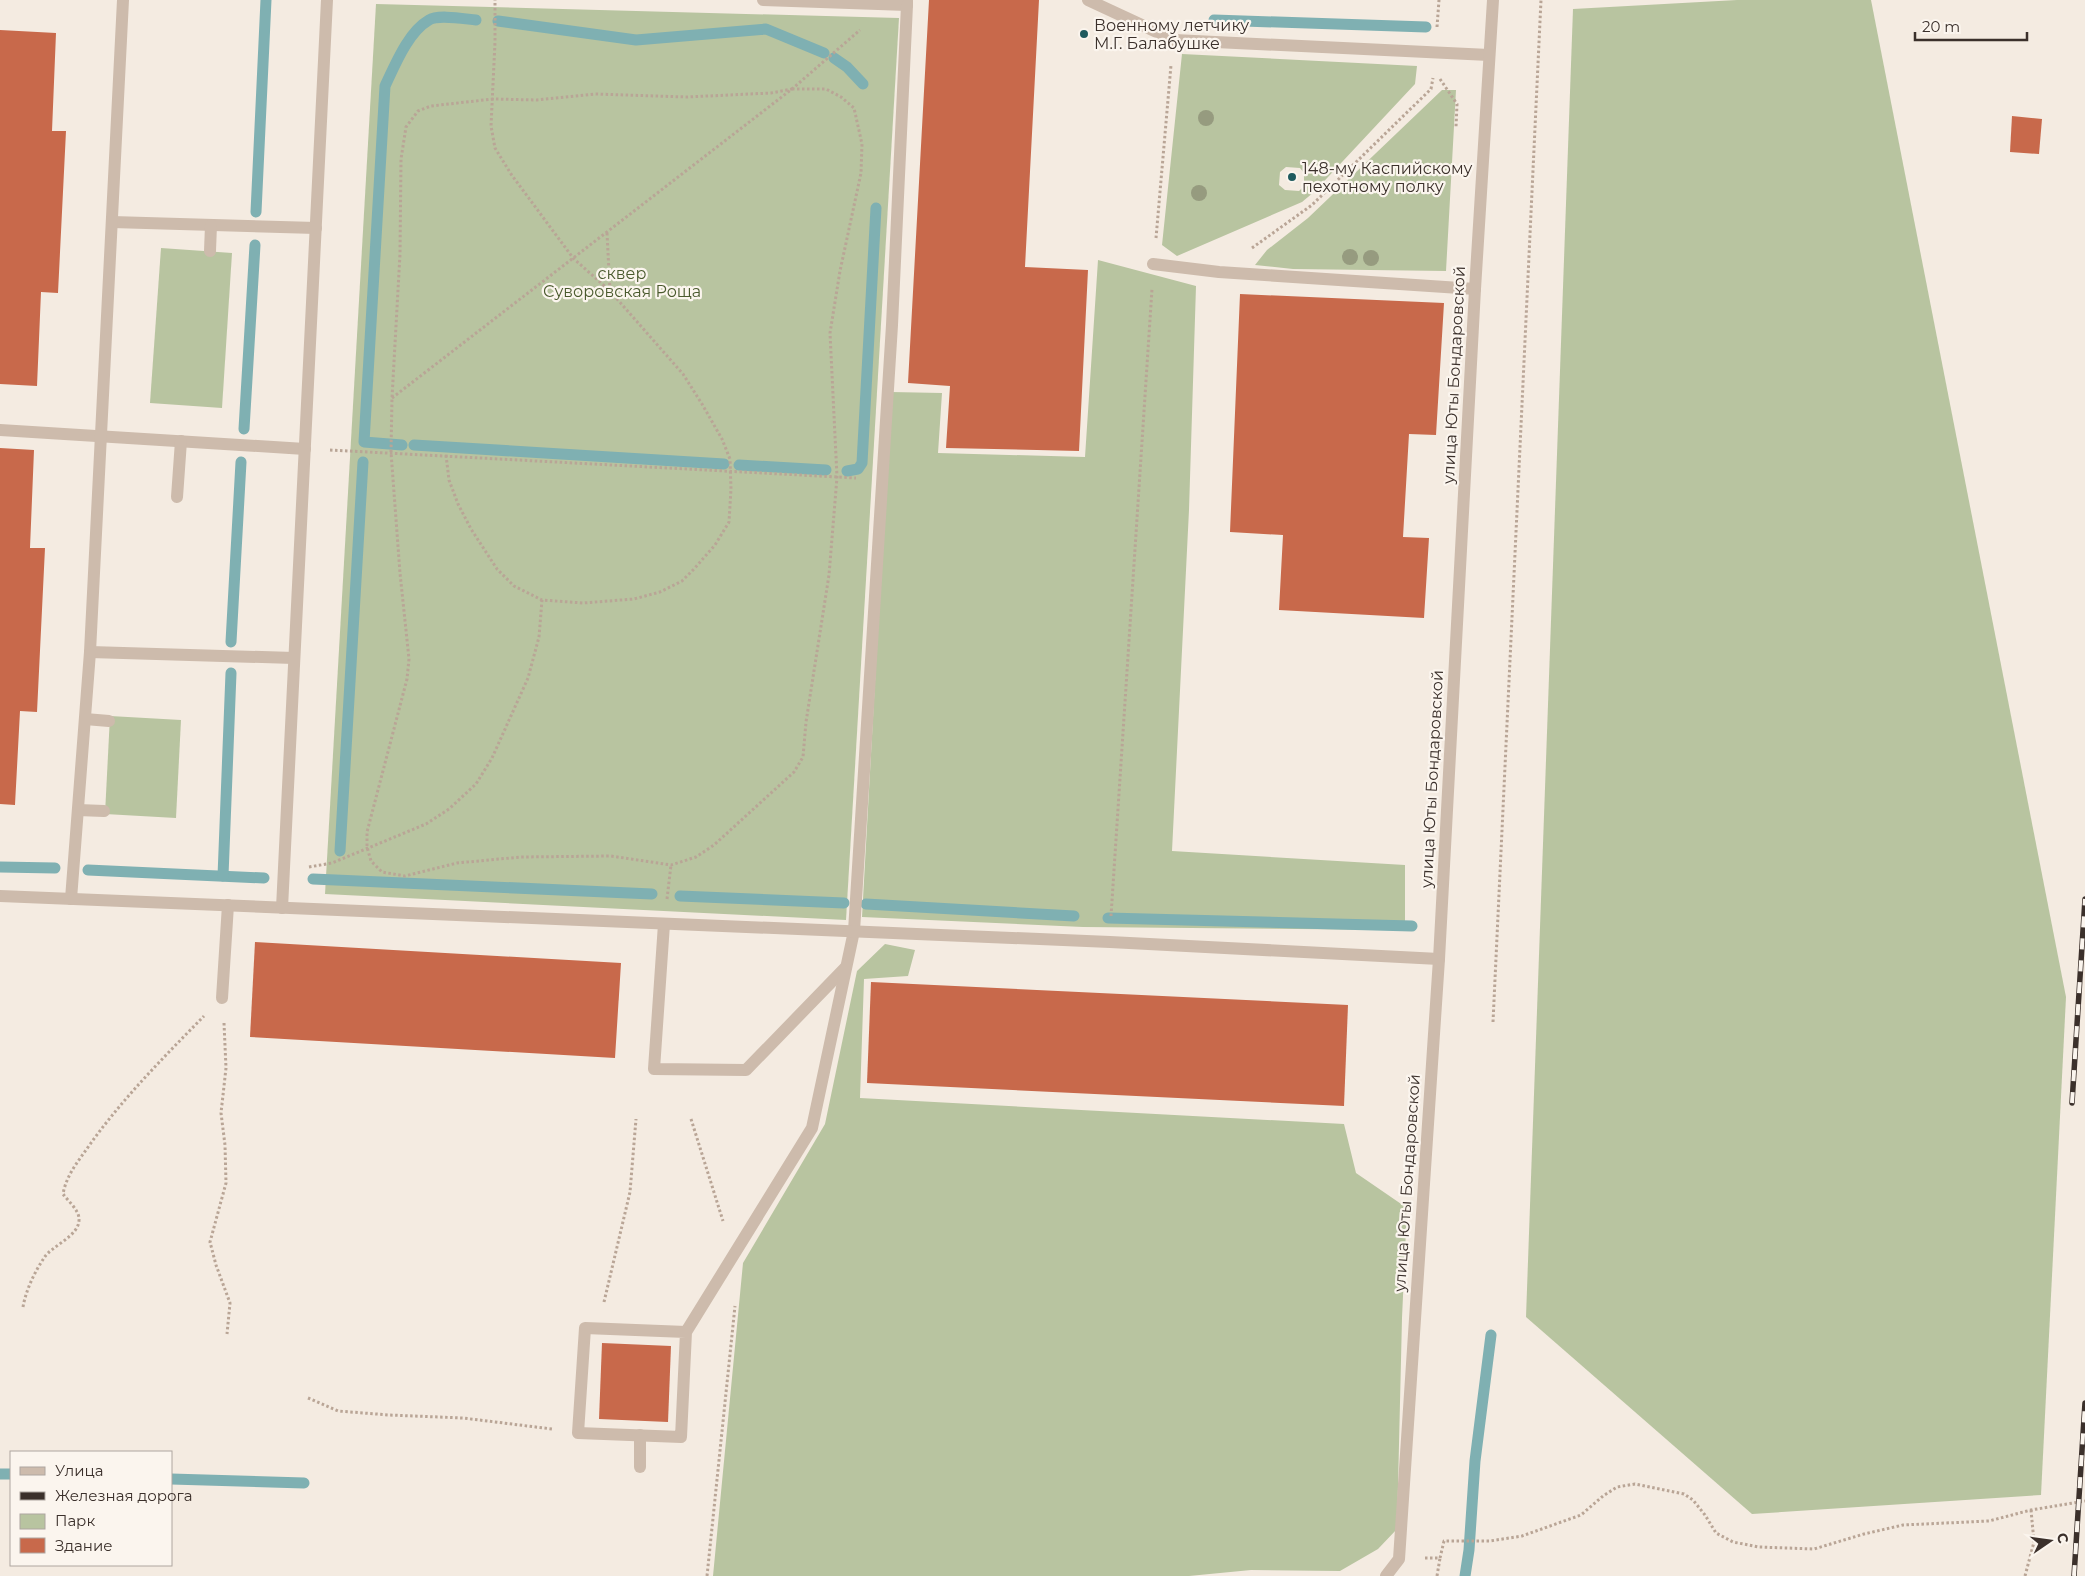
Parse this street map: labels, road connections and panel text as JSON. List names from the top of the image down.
{
  "streets": {
    "street": ["улица Юты Бондаровской"]
  },
  "parks": ["сквер Суворовская Роща"],
  "places": ["Военному летчику М.Г. Балабушке", "148-му Каспийскому пехотному полку"],
  "legend": [
    "Улица",
    "Железная дорога",
    "Парк",
    "Здание"
  ],
  "scale_bar": "20 m",
  "north": "right"
}
